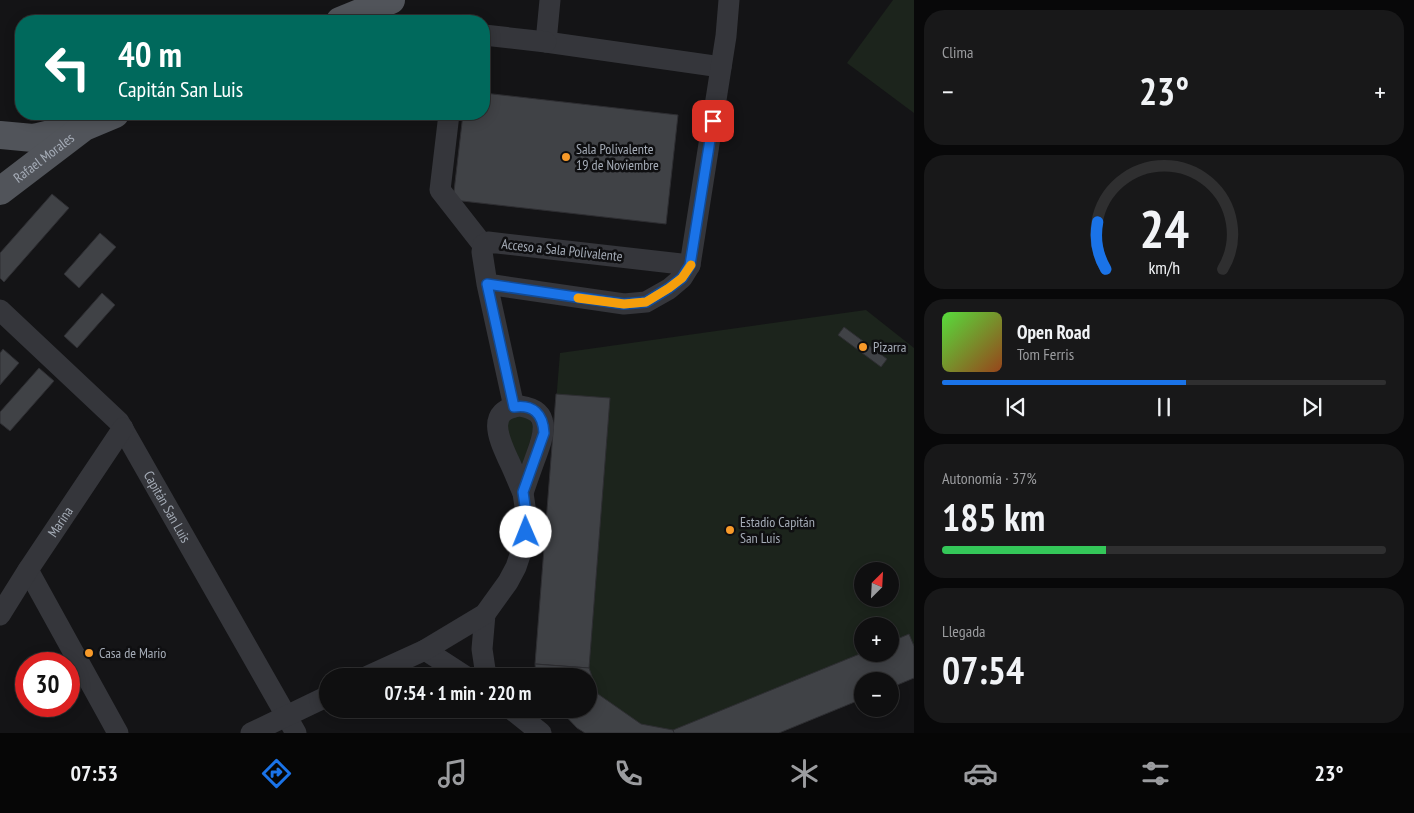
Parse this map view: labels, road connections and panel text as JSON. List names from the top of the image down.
{
  "streets": {
    "main road": ["Rafael Morales"],
    "street": ["Acceso a Sala Polivalente", "Capitán San Luis", "Marina"]
  },
  "crossings": [
    ["Capitán San Luis", "Marina"]
  ],
  "places": [
    "Sala Polivalente 19 de Noviembre",
    "Pizarra",
    "Estadio Capitán San Luis",
    "Casa de Mario"
  ],
  "north": "top right",
  "page": {
    "tile": [
      "Clima",
      ["Autonomía · 37%", "185 km"],
      ["Llegada", "07:54"]
    ],
    "turn": ["40 m", "Capitán San Luis"],
    "heat": ["−", "23°", "+"],
    "song": ["Open Road", "Tom Ferris"],
    "map_buttons": ["+", "−"],
    "limit": "30",
    "trip": "07:54 · 1 min · 220 m",
    "tabs": ["07:53", "23°"],
    "gauge": ["24", "km/h"]
  }
}
